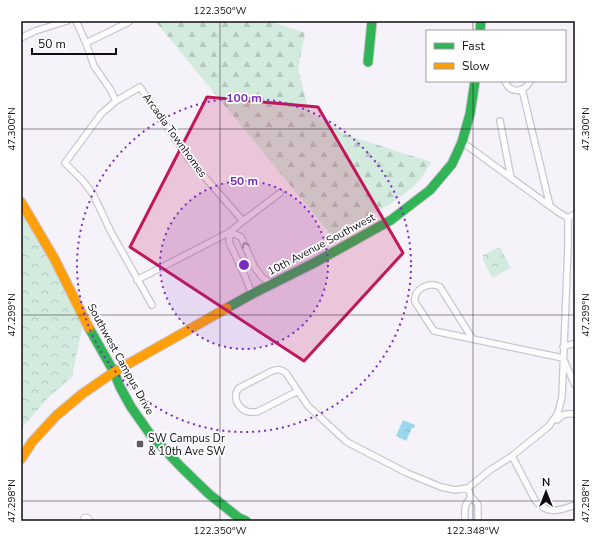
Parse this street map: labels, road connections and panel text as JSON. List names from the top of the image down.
{
  "streets": {
    "street": ["10th Avenue Southwest", "Southwest Campus Drive"],
    "lane": ["Arcadia Townhomes"]
  },
  "crossings": [
    ["10th Avenue Southwest", "Southwest Campus Drive"]
  ],
  "places": {
    "transit": ["SW Campus Dr & 10th Ave SW"]
  },
  "legend": ["Fast", "Slow"],
  "scale_bar": "50 m",
  "north": "top",
  "coordinates": [
    "122.350°W",
    "47.300°N",
    "47.299°N",
    "47.298°N",
    "122.348°W"
  ],
  "rings": ["100 m", "50 m"]
}
